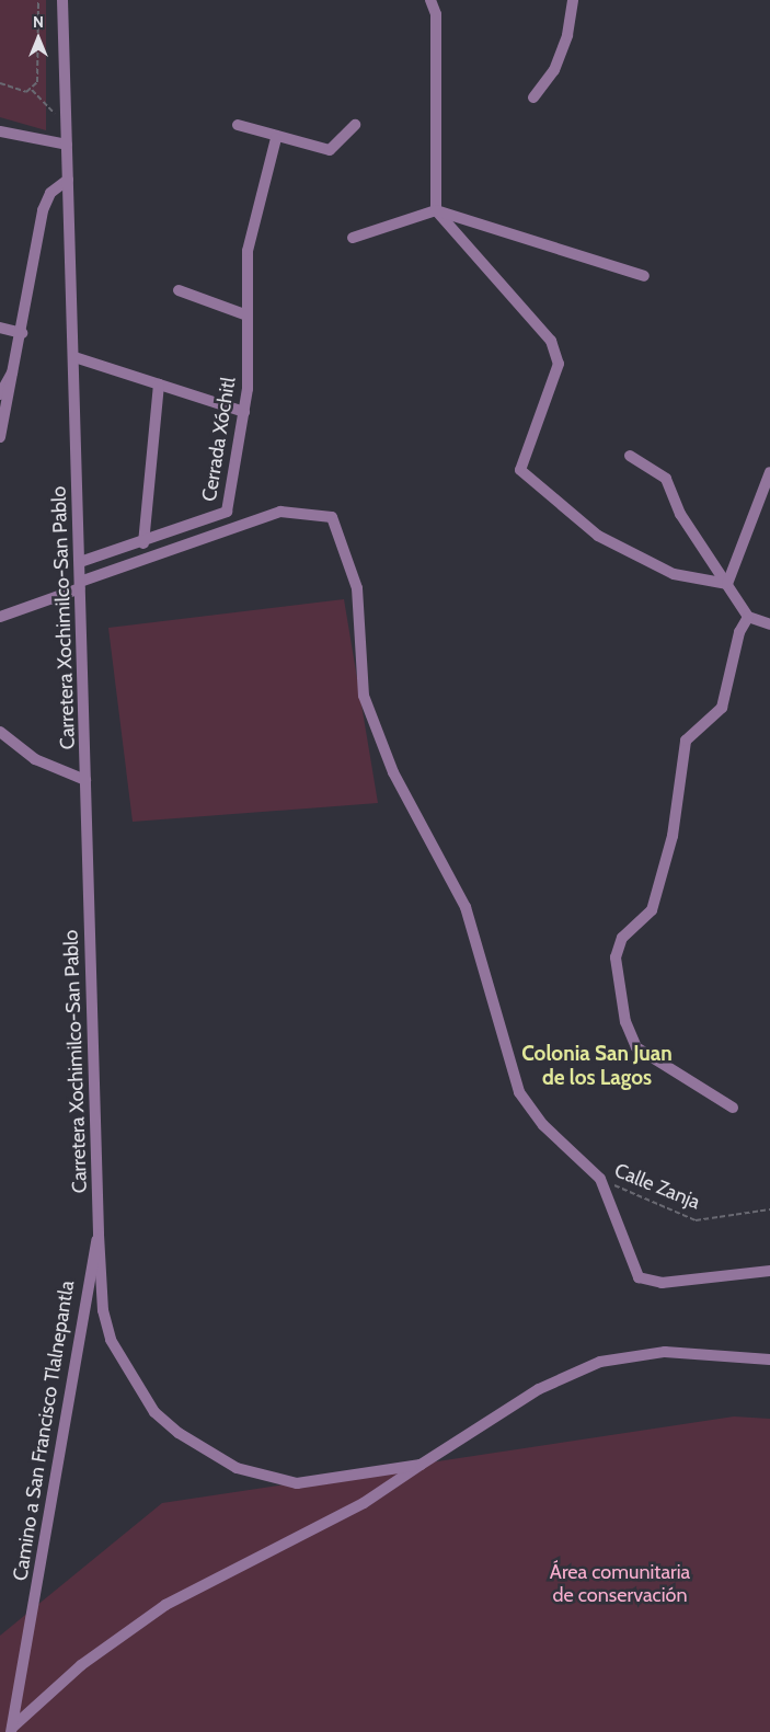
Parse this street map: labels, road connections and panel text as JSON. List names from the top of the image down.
{
  "streets": {
    "street": ["Cerrada Xóchitl", "Carretera Xochimilco-San Pablo", "Camino a San Francisco Tlalnepantla"],
    "path": ["Calle Zanja"]
  },
  "crossings": [
    ["Cerrada Xóchitl", "Carretera Xochimilco-San Pablo"],
    ["Carretera Xochimilco-San Pablo", "Camino a San Francisco Tlalnepantla"]
  ],
  "districts": ["Colonia San Juan de los Lagos"],
  "parks": ["Área comunitaria de conservación"],
  "north": "top"
}
